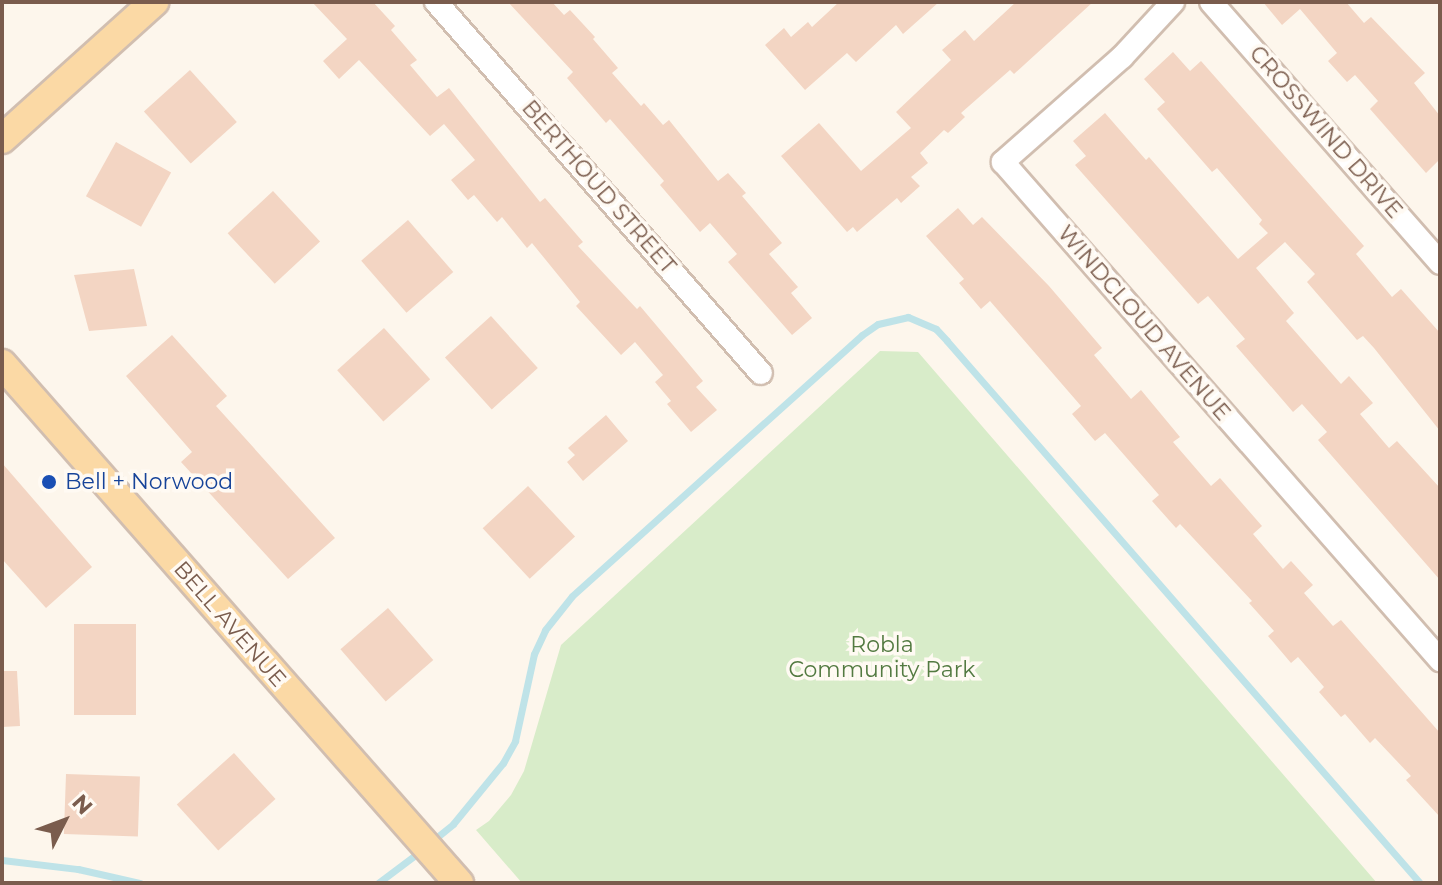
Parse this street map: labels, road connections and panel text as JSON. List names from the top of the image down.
{
  "streets": {
    "main road": ["BELL AVENUE"],
    "street": ["CROSSWIND DRIVE", "BERTHOUD STREET", "WINDCLOUD AVENUE"]
  },
  "parks": ["Robla Community Park"],
  "places": ["Bell + Norwood"],
  "north": "top right"
}
